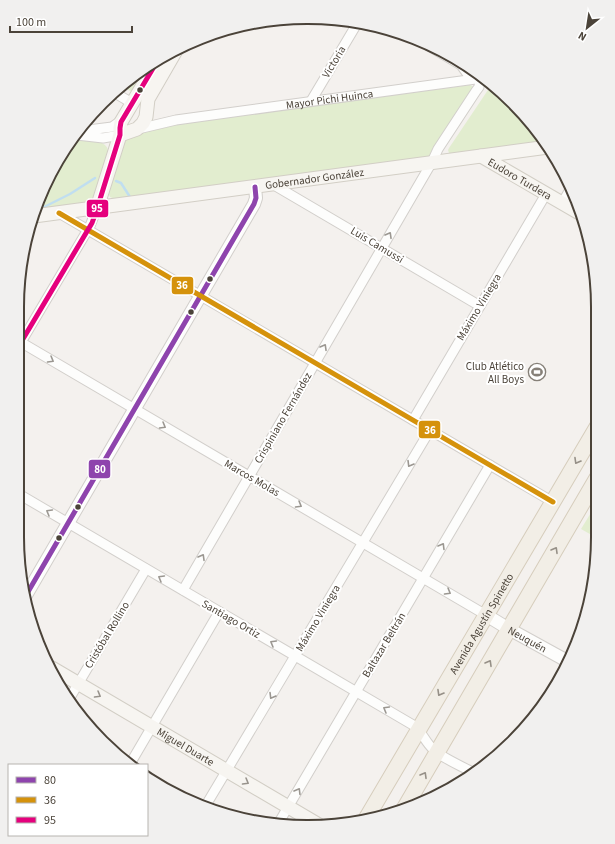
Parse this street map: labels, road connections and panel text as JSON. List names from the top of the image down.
{
  "streets": {
    "main road": [
      "Mayor Pichi Huinca",
      "Gobernador González",
      "Eudoro Turdera",
      "Avenida Agustín Spinetto",
      "Miguel Duarte"
    ],
    "street": [
      "Victoria",
      "Luis Camussi",
      "Máximo Viniegra",
      "Crispiniano Fernández",
      "Marcos Molas",
      "Santiago Ortiz",
      "Cristóbal Rollino",
      "Neuquén",
      "Baltazar Beltrán"
    ]
  },
  "crossings": [
    ["Victoria", "Mayor Pichi Huinca"],
    ["Gobernador González", "Eudoro Turdera"],
    ["Gobernador González", "Luis Camussi"],
    ["Gobernador González", "Crispiniano Fernández"],
    ["Eudoro Turdera", "Máximo Viniegra"],
    ["Luis Camussi", "Máximo Viniegra"],
    ["Luis Camussi", "Crispiniano Fernández"],
    ["Máximo Viniegra", "Marcos Molas"],
    ["Máximo Viniegra", "Santiago Ortiz"],
    ["Máximo Viniegra", "Miguel Duarte"],
    ["Crispiniano Fernández", "Marcos Molas"],
    ["Crispiniano Fernández", "Santiago Ortiz"],
    ["Marcos Molas", "Avenida Agustín Spinetto"],
    ["Marcos Molas", "Neuquén"],
    ["Marcos Molas", "Baltazar Beltrán"],
    ["Santiago Ortiz", "Avenida Agustín Spinetto"],
    ["Santiago Ortiz", "Cristóbal Rollino"],
    ["Santiago Ortiz", "Baltazar Beltrán"],
    ["Avenida Agustín Spinetto", "Neuquén"],
    ["Cristóbal Rollino", "Miguel Duarte"],
    ["Baltazar Beltrán", "Miguel Duarte"]
  ],
  "one_way": [
    "Máximo Viniegra",
    "Crispiniano Fernández",
    "Marcos Molas",
    "Santiago Ortiz",
    "Baltazar Beltrán",
    "Miguel Duarte"
  ],
  "places": {
    "sports": ["Club Atlético All Boys"]
  },
  "lines": ["transit line 95", "transit line 80", "transit line 36"],
  "legend": ["80", "36", "95"],
  "scale_bar": "100 m",
  "north": "bottom left"
}
